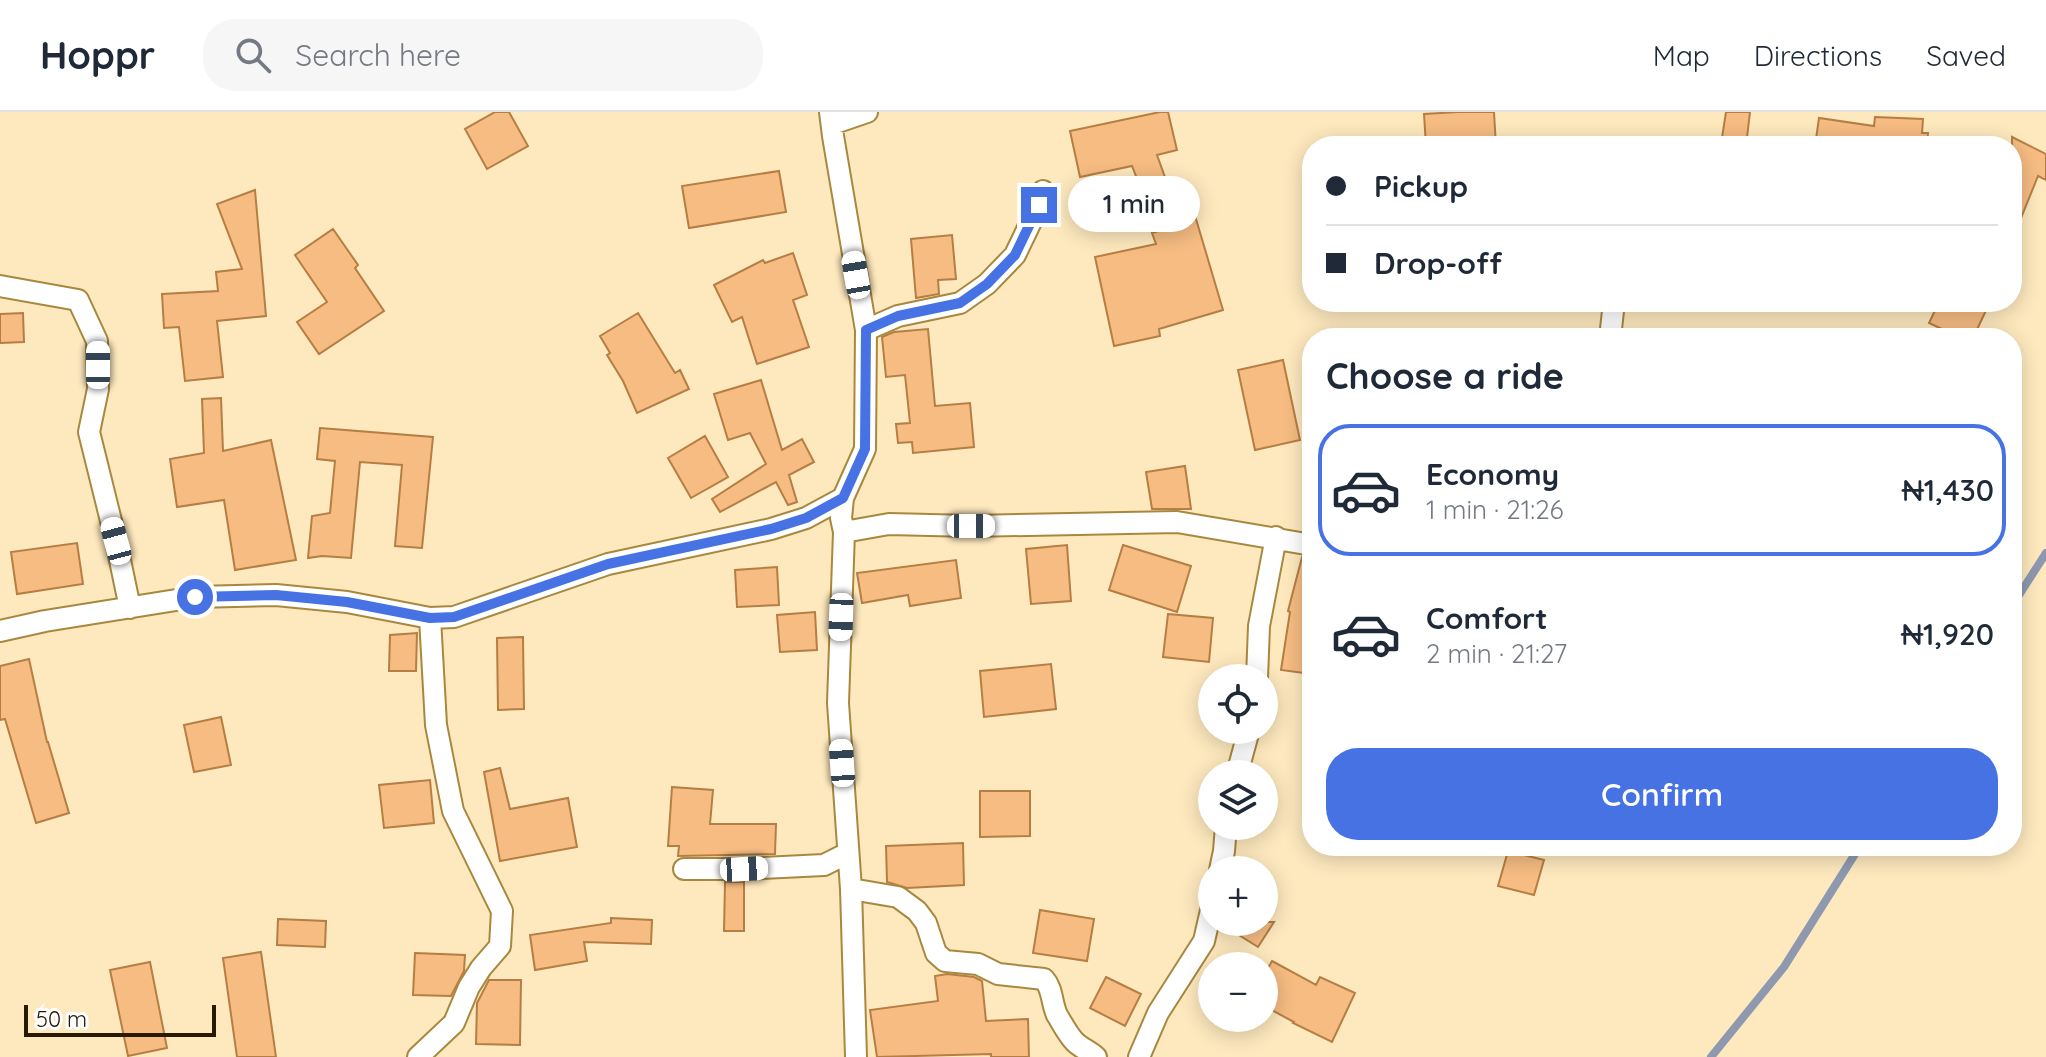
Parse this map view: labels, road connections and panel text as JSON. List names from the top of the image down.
{
  "scale_bar": "50 m",
  "page": {
    "header": "Hoppr",
    "search": "Search here",
    "nav": ["Map", "Directions", "Saved"],
    "banner": ["Pickup", "Drop-off"],
    "bubble": "1 min",
    "heading": "Choose a ride",
    "list": [
      {
        "name": "Economy",
        "note": "1 min · 21:26",
        "value": "₦1,430"
      },
      {
        "name": "Comfort",
        "note": "2 min · 21:27",
        "value": "₦1,920"
      }
    ],
    "map_buttons": ["+", "−"],
    "buttons": "Confirm",
    "scale": "50 m"
  }
}
